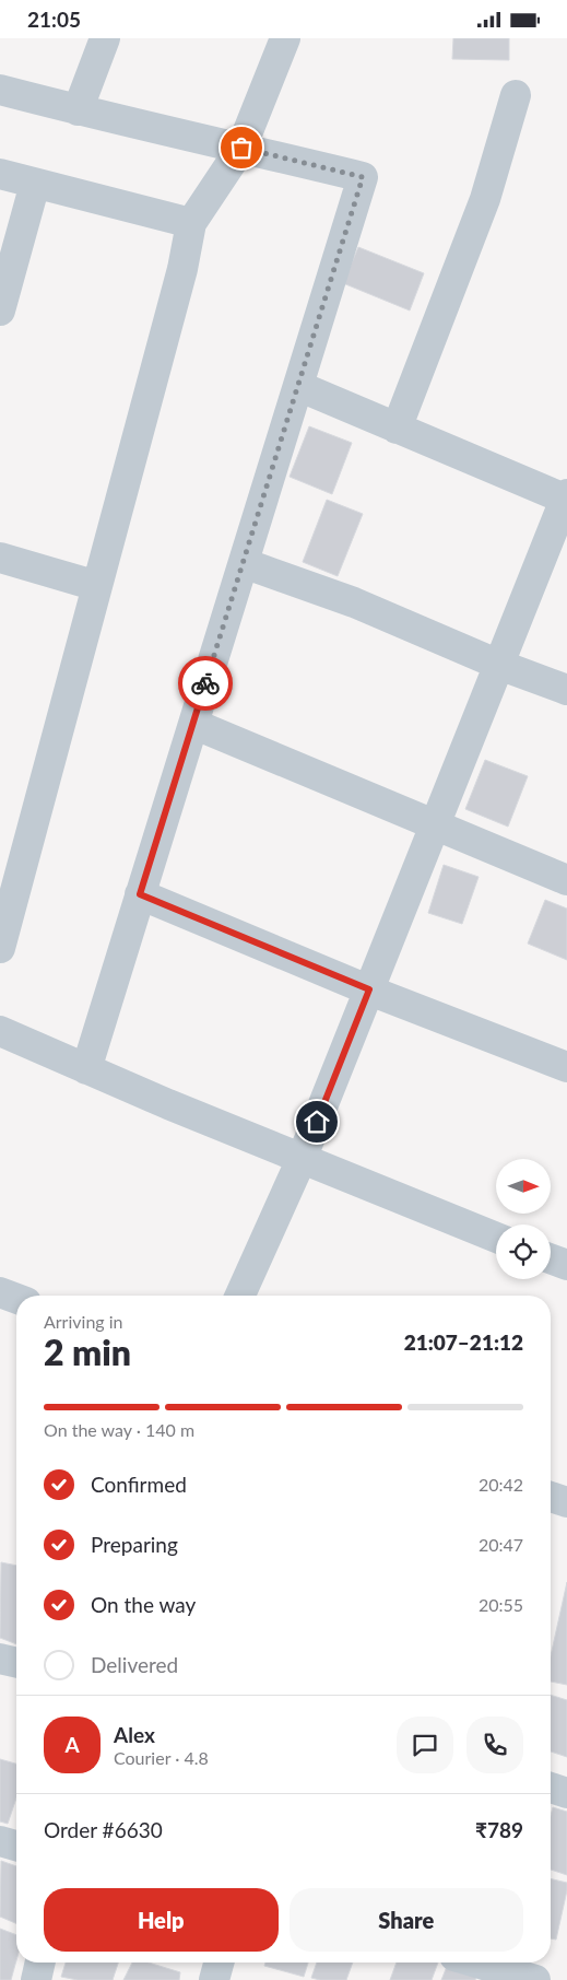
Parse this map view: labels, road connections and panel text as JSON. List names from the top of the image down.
{
  "north": "right",
  "page": {
    "status": "21:05",
    "heading": ["2 min", "Arriving in", "21:07–21:12"],
    "panel": [
      "Alex",
      "Courier · 4.8",
      "Order #6630",
      "₹789"
    ],
    "bar": "On the way · 140 m",
    "list": [
      ["Confirmed", "20:42"],
      ["Preparing", "20:47"],
      ["On the way", "20:55"],
      "Delivered"
    ],
    "round": "A",
    "buttons": ["Help", "Share"]
  }
}
